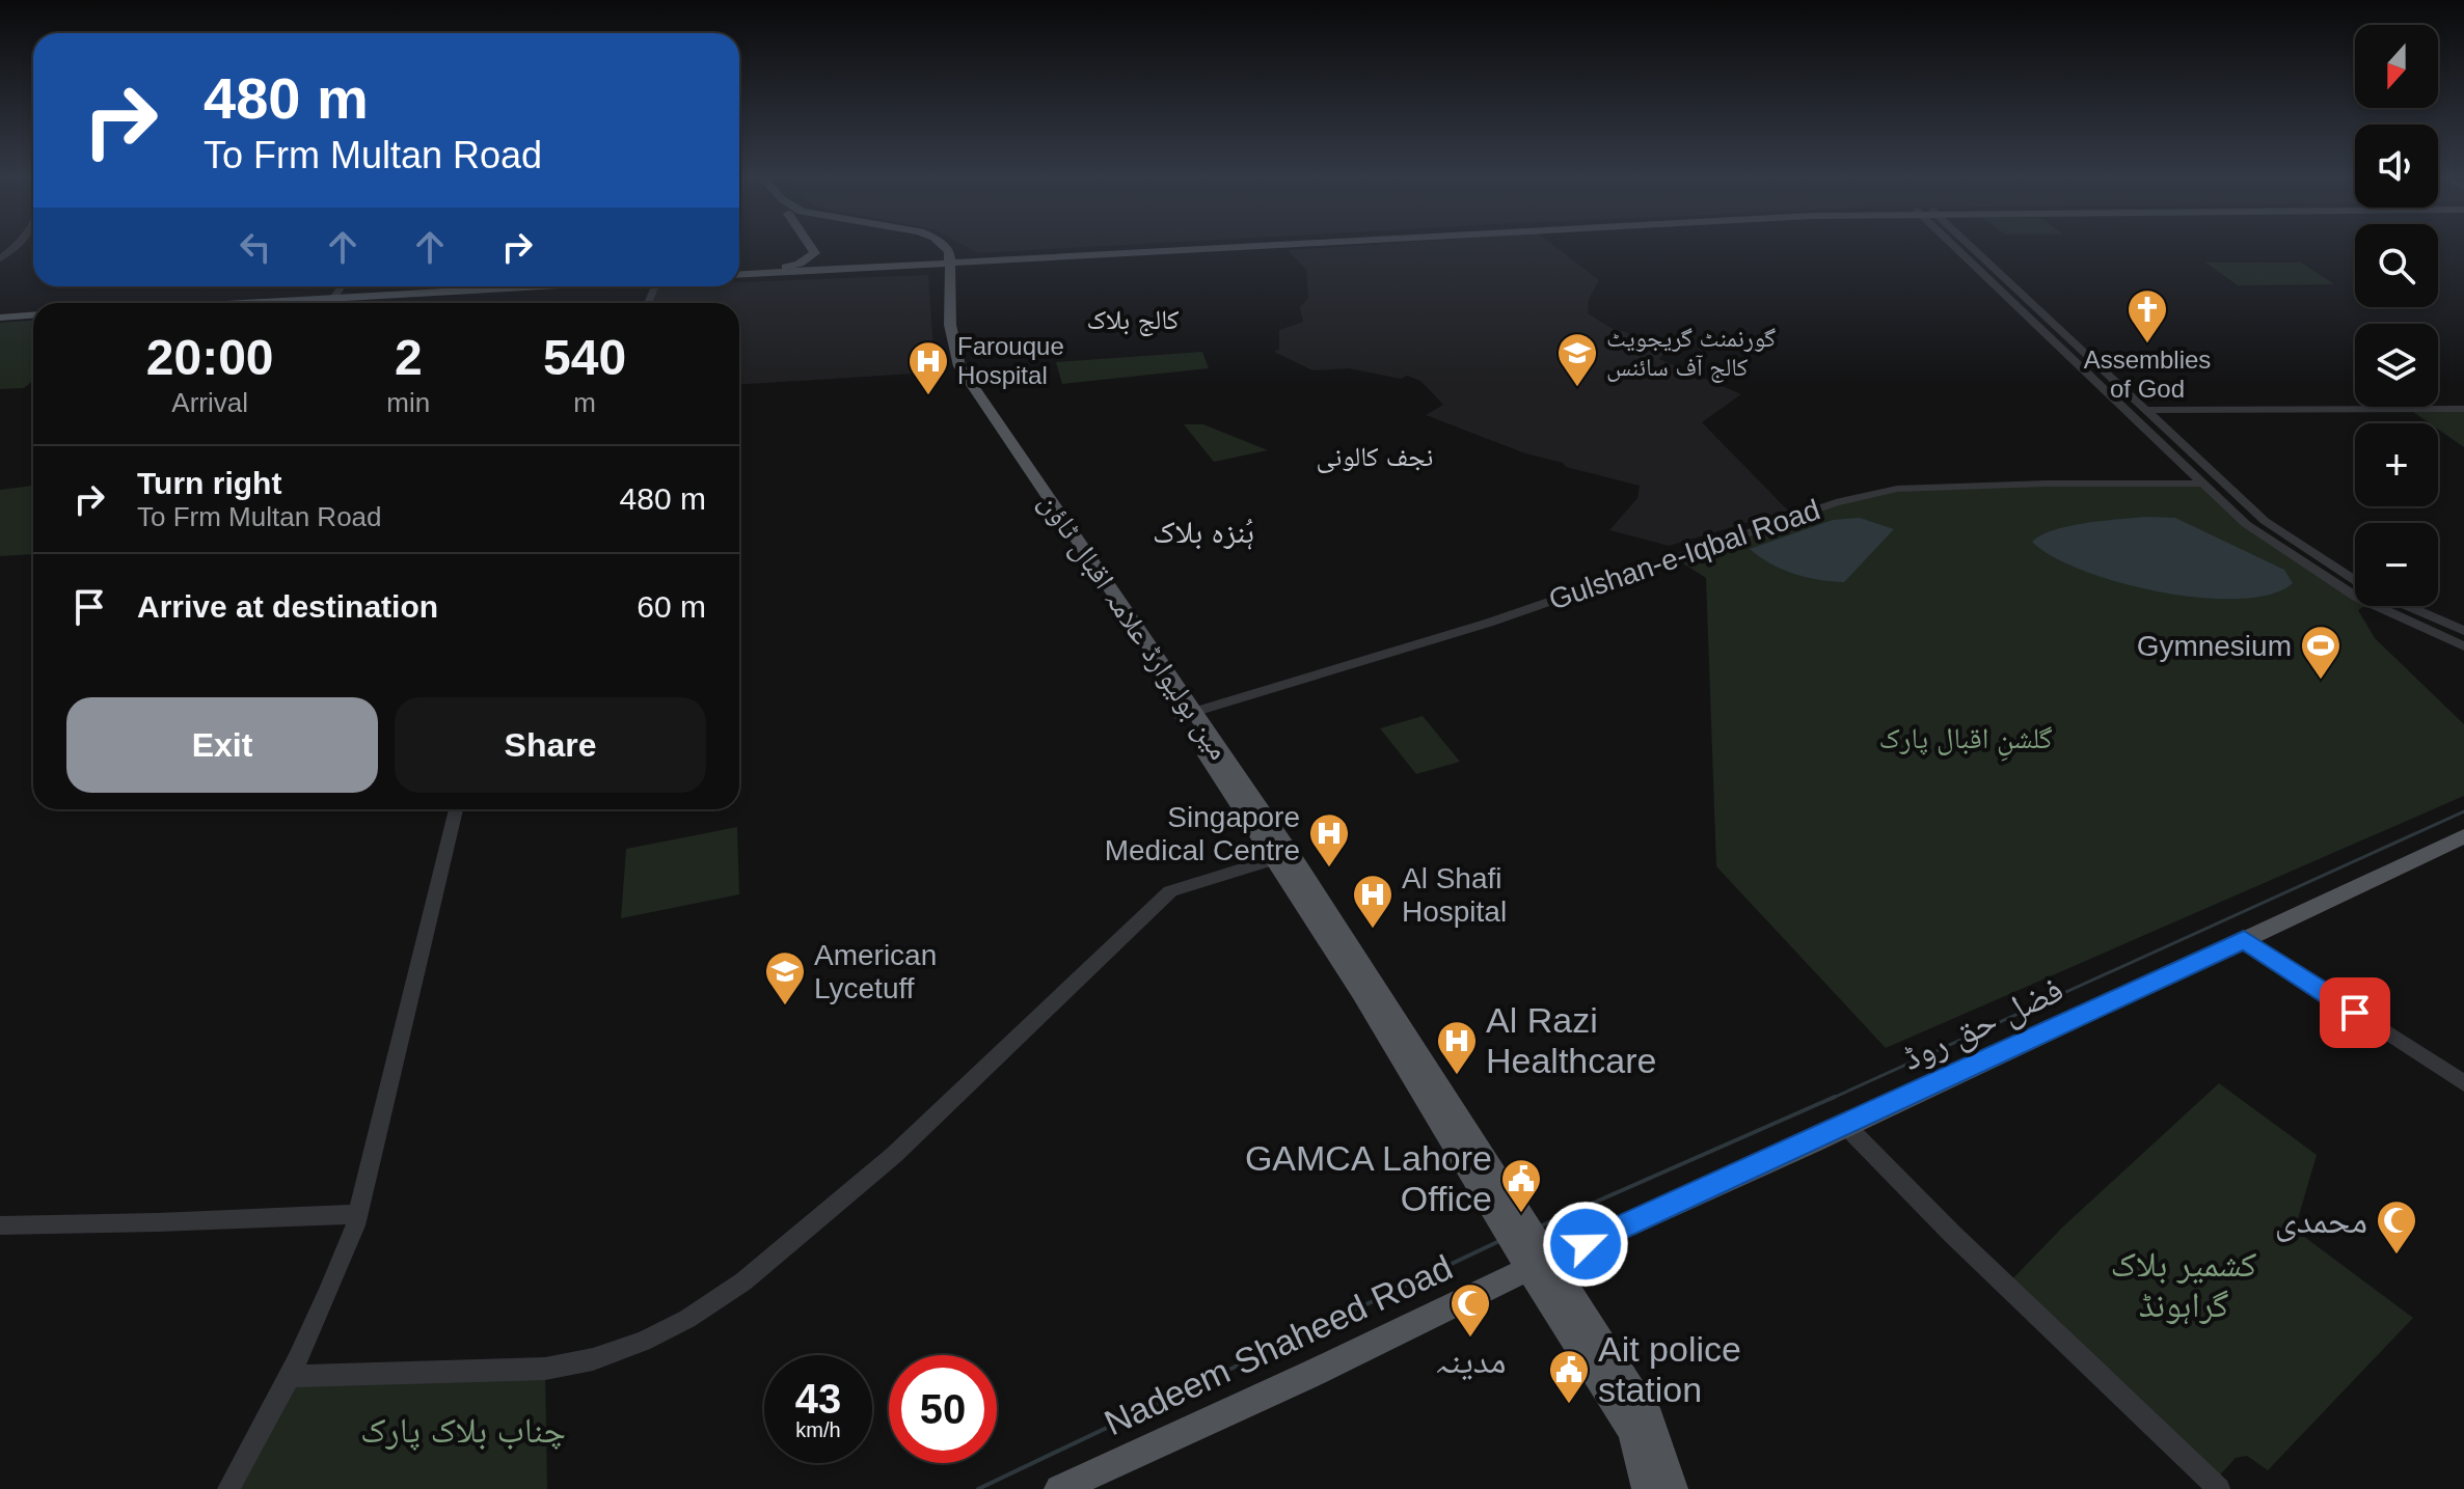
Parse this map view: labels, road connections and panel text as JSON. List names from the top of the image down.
{
  "streets": {
    "main road": ["مین بولیوارڈ علامہ اقبال ٹاؤن", "فضل حق روڈ", "Nadeem Shaheed Road"],
    "street": ["Gulshan-e-Iqbal Road"]
  },
  "crossings": [
    ["Gulshan-e-Iqbal Road", "مین بولیوارڈ علامہ اقبال ٹاؤن"],
    ["فضل حق روڈ", "Nadeem Shaheed Road"]
  ],
  "districts": ["کالج بلاک", "نجف کالونی", "ہُنزہ بلاک"],
  "parks": ["گلشنِ اقبال پارک", "کشمیر بلاک ﮔﺮﺍﮨﻮﻧﮉ", "چناب بلاک پارک"],
  "places": {
    "church": ["Assemblies of God"],
    "school or university": ["گورنمنٹ گریجویٹ کالج آف سائنس", "American Lycetuff"],
    "hospital": [
      "Farouque Hospital",
      "Singapore Medical Centre",
      "Al Shafi Hospital",
      "Al Razi Healthcare"
    ],
    "sports": ["Gymnesium"],
    "public building": ["GAMCA Lahore Office", "Ait police station"],
    "mosque": ["محمدی", "مدینہ"]
  },
  "north": "bottom",
  "page": {
    "map_buttons": ["+", "−"],
    "turn": ["480 m", "To Frm Multan Road"],
    "eta": [
      "20:00",
      "Arrival",
      "2",
      "min",
      "540",
      "m"
    ],
    "list": [
      {
        "name": "Turn right",
        "note": "To Frm Multan Road",
        "value": "480 m"
      },
      {
        "name": "Arrive at destination",
        "value": "60 m"
      }
    ],
    "buttons": ["Exit", "Share"],
    "speed": "43 km/h",
    "limit": "50"
  }
}
